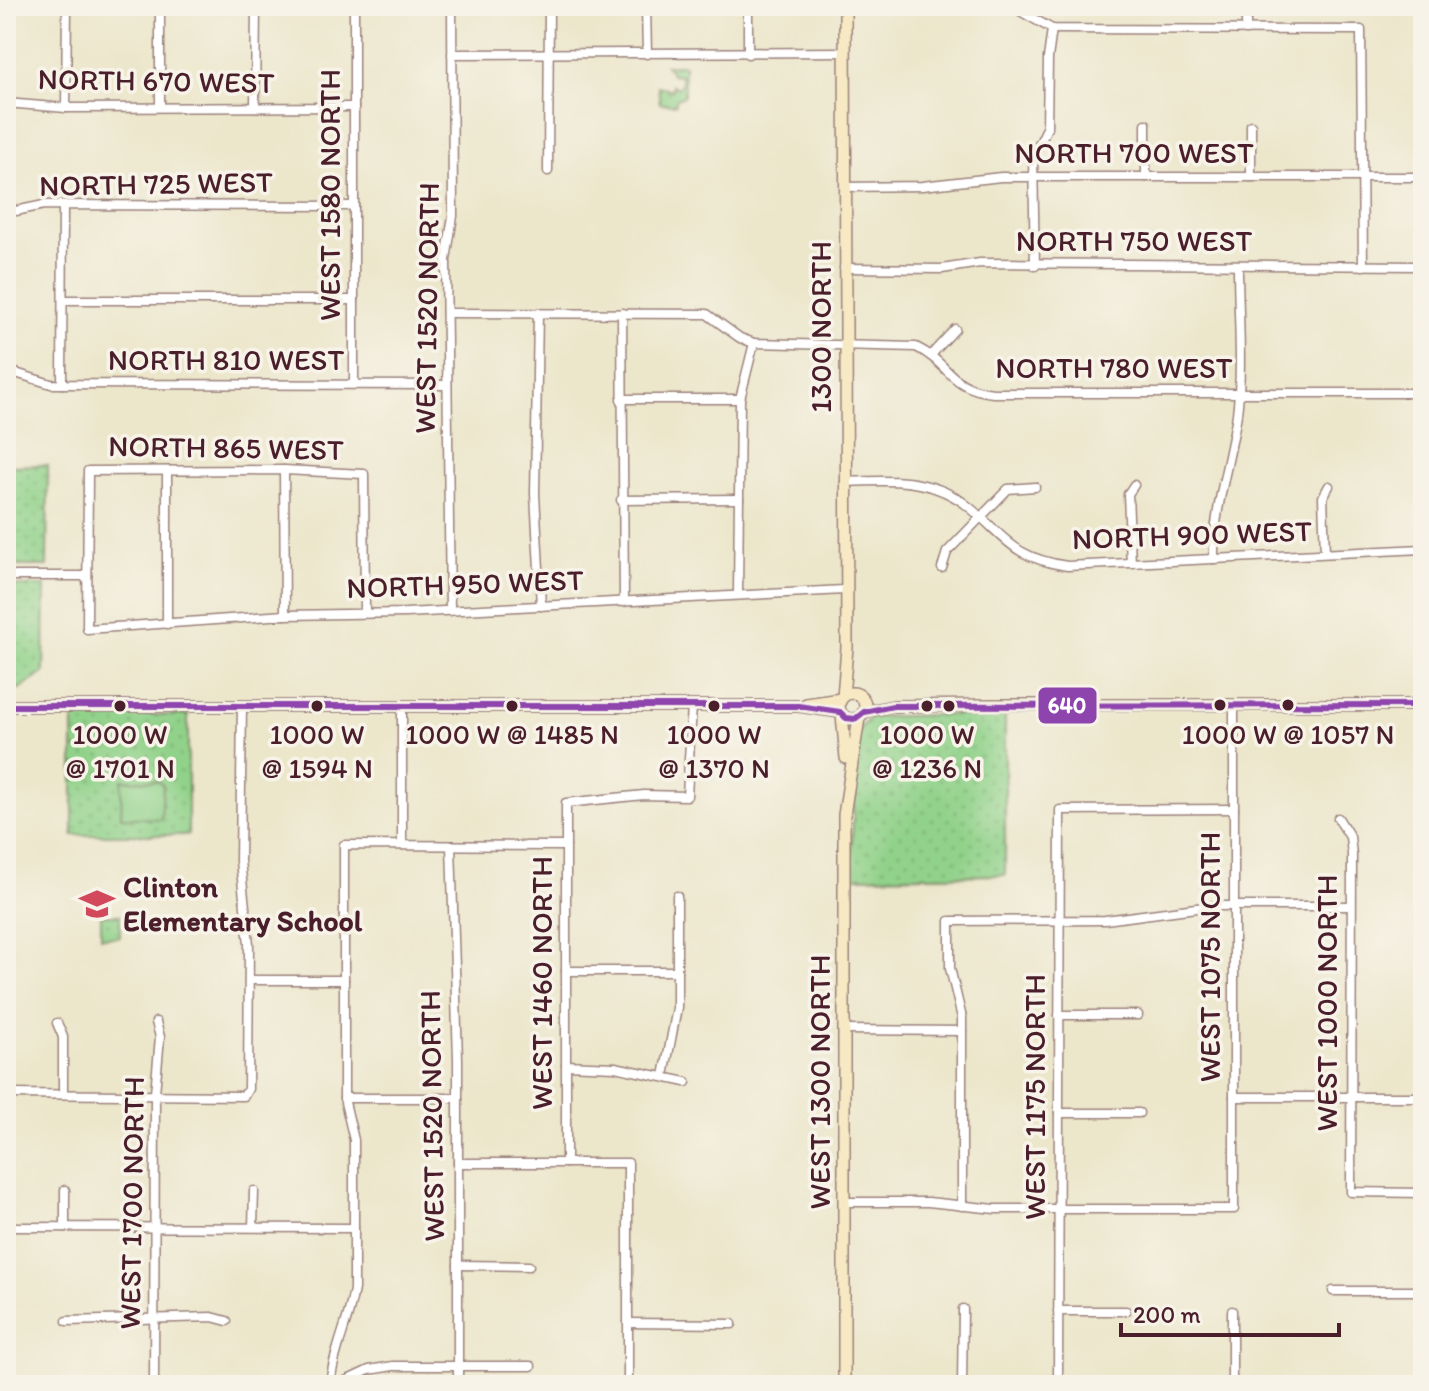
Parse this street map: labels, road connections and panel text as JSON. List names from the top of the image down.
{
  "streets": {
    "street": [
      "NORTH 670 WEST",
      "NORTH 700 WEST",
      "NORTH 725 WEST",
      "WEST 1580 NORTH",
      "NORTH 750 WEST",
      "WEST 1520 NORTH",
      "1300 NORTH",
      "NORTH 810 WEST",
      "NORTH 780 WEST",
      "NORTH 865 WEST",
      "NORTH 900 WEST",
      "NORTH 950 WEST",
      "WEST 1075 NORTH",
      "WEST 1460 NORTH",
      "WEST 1000 NORTH",
      "WEST 1300 NORTH",
      "WEST 1175 NORTH",
      "WEST 1700 NORTH"
    ]
  },
  "crossings": [
    ["NORTH 670 WEST", "WEST 1580 NORTH"],
    ["NORTH 700 WEST", "1300 NORTH"],
    ["NORTH 725 WEST", "WEST 1580 NORTH"],
    ["WEST 1580 NORTH", "NORTH 810 WEST"],
    ["NORTH 750 WEST", "1300 NORTH"],
    ["WEST 1520 NORTH", "NORTH 810 WEST"],
    ["WEST 1520 NORTH", "NORTH 950 WEST"],
    ["1300 NORTH", "NORTH 900 WEST"],
    ["1300 NORTH", "NORTH 950 WEST"],
    ["1300 NORTH", "WEST 1300 NORTH"],
    ["NORTH 865 WEST", "NORTH 950 WEST"],
    ["WEST 1075 NORTH", "WEST 1175 NORTH"]
  ],
  "places": {
    "other": [
      "1000 W @ 1057 N",
      "1000 W @ 1701 N",
      "1000 W @ 1594 N",
      "1000 W @ 1485 N",
      "1000 W @ 1370 N",
      "1000 W @ 1236 N"
    ],
    "school or university": ["Clinton Elementary School"]
  },
  "lines": ["transit line 640"],
  "scale_bar": "200 m"
}
